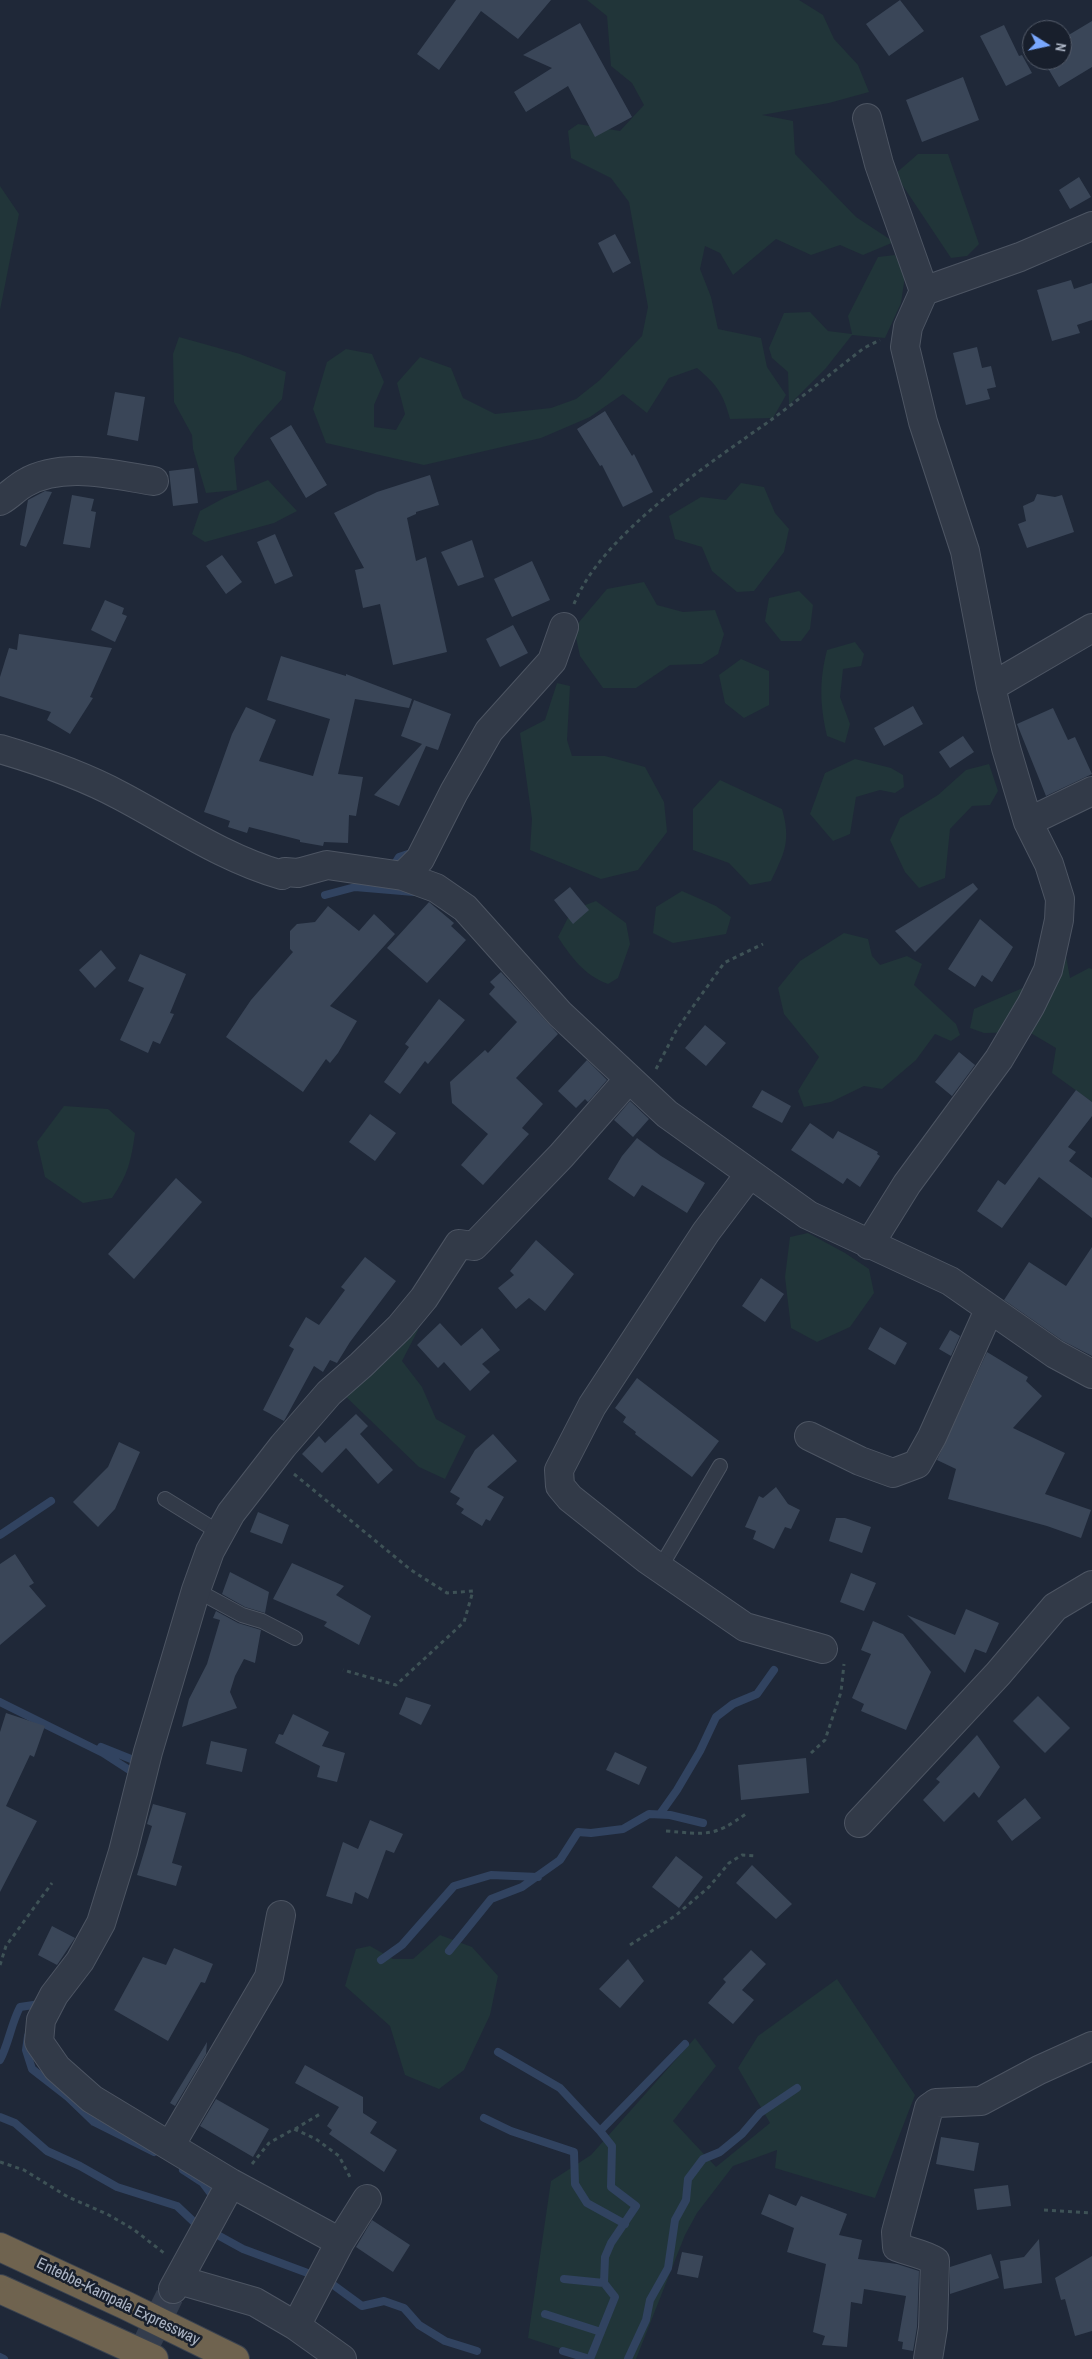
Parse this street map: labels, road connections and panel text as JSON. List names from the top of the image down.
{
  "streets": {
    "highway": ["Entebbe-Kampala Expressway"]
  },
  "north": "right"
}
